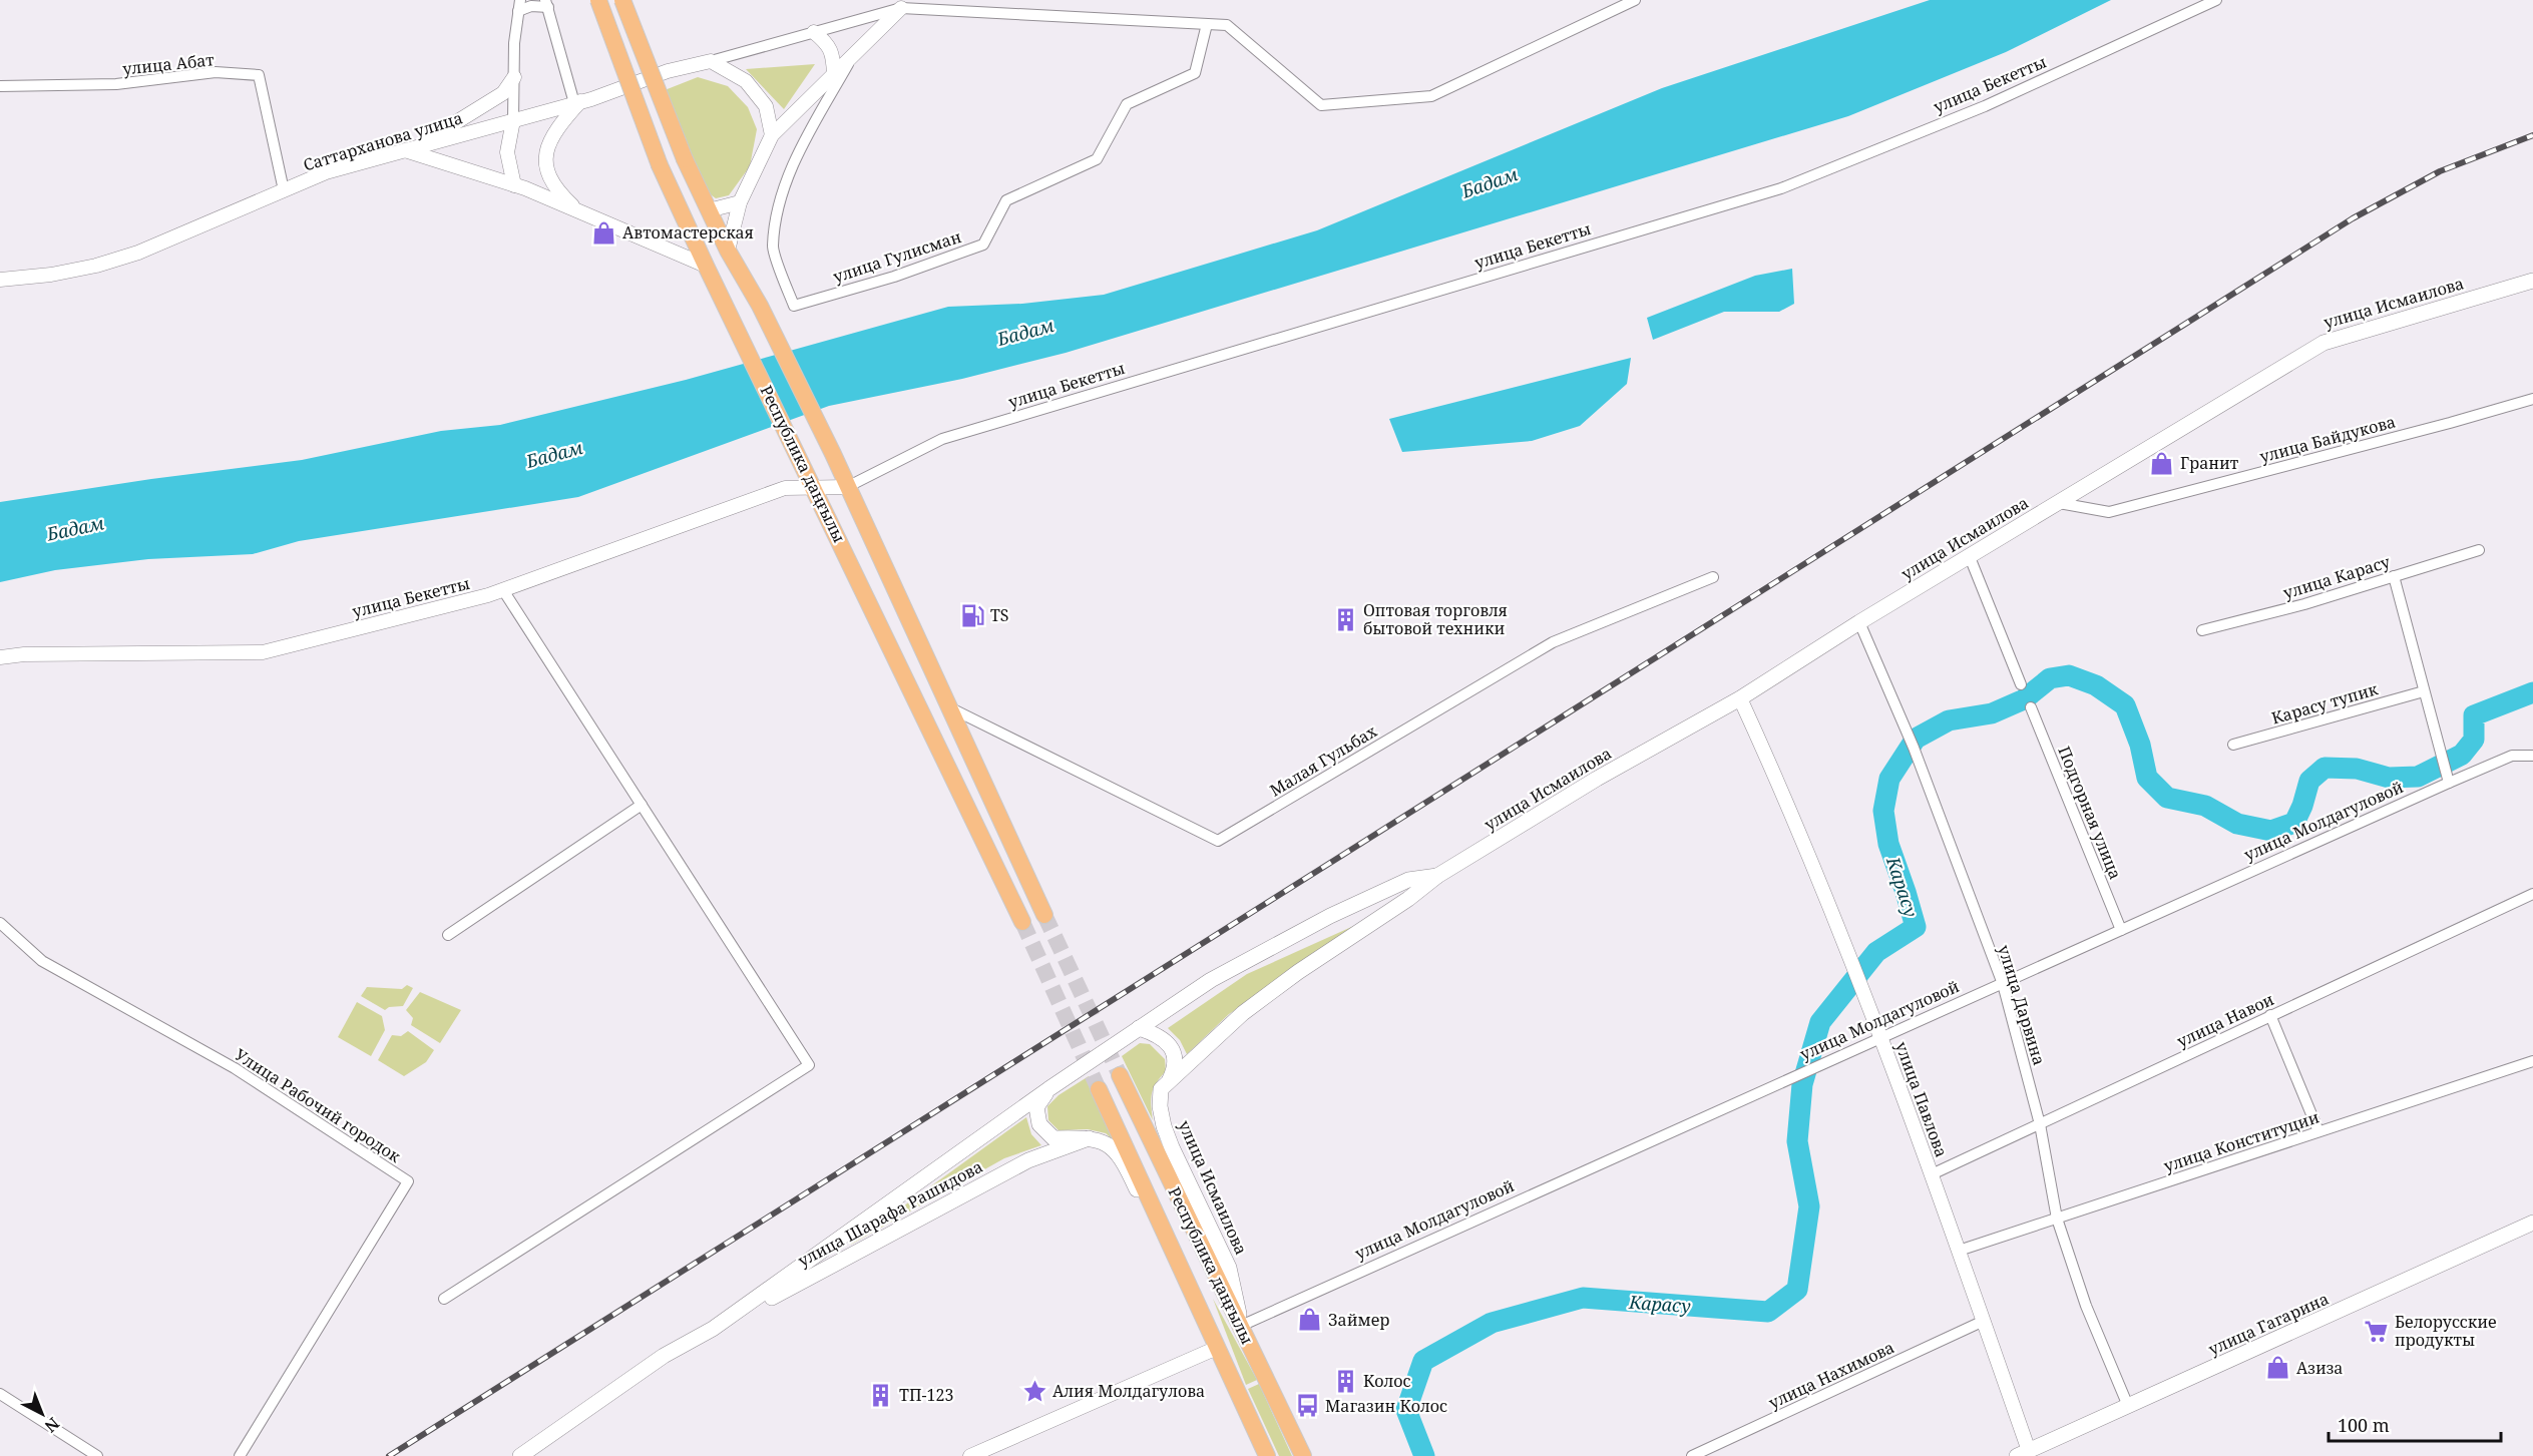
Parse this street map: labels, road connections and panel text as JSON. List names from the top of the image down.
{
  "streets": {
    "main road": [
      "улица Исмаилова",
      "Республика даңғылы",
      "улица Шарафа Рашидова",
      "улица Гагарина"
    ],
    "street": [
      "улица Абат",
      "улица Бекетты",
      "Саттарханова улица",
      "улица Гулисман",
      "улица Байдукова",
      "улица Карасу",
      "Карасу тупик",
      "Малая Гульбах",
      "Подгорная улица",
      "улица Молдагуловой",
      "улица Дарвина",
      "улица Навои",
      "улица Павлова",
      "Улица Рабочий городок",
      "улица Конституции",
      "улица Нахимова"
    ]
  },
  "crossings": [
    ["улица Абат", "Саттарханова улица"],
    ["улица Бекетты", "Республика даңғылы"],
    ["улица Исмаилова", "улица Байдукова"],
    ["улица Исмаилова", "Республика даңғылы"],
    ["улица Исмаилова", "улица Молдагуловой"],
    ["улица Исмаилова", "улица Дарвина"],
    ["улица Исмаилова", "улица Павлова"],
    ["улица Исмаилова", "улица Шарафа Рашидова"],
    ["Республика даңғылы", "Малая Гульбах"],
    ["Республика даңғылы", "улица Молдагуловой"],
    ["Подгорная улица", "улица Молдагуловой"],
    ["улица Молдагуловой", "улица Дарвина"],
    ["улица Молдагуловой", "улица Павлова"],
    ["улица Дарвина", "улица Навои"],
    ["улица Дарвина", "улица Конституции"],
    ["улица Дарвина", "улица Гагарина"],
    ["улица Навои", "улица Павлова"],
    ["улица Павлова", "улица Конституции"],
    ["улица Павлова", "улица Гагарина"],
    ["улица Павлова", "улица Нахимова"]
  ],
  "water": ["Бадам", "Карасу"],
  "places": {
    "shop": [
      "Автомастерская",
      "Гранит",
      "Займер",
      "Азиза"
    ],
    "fuel station": ["TS"],
    "building": ["Оптовая торговля бытовой техники", "Колос", "ТП-123"],
    "supermarket": ["Белорусские продукты"],
    "place": ["Алия Молдагулова"],
    "bus stop": ["Магазин Колос"]
  },
  "scale_bar": "100 m",
  "north": "bottom right"
}
